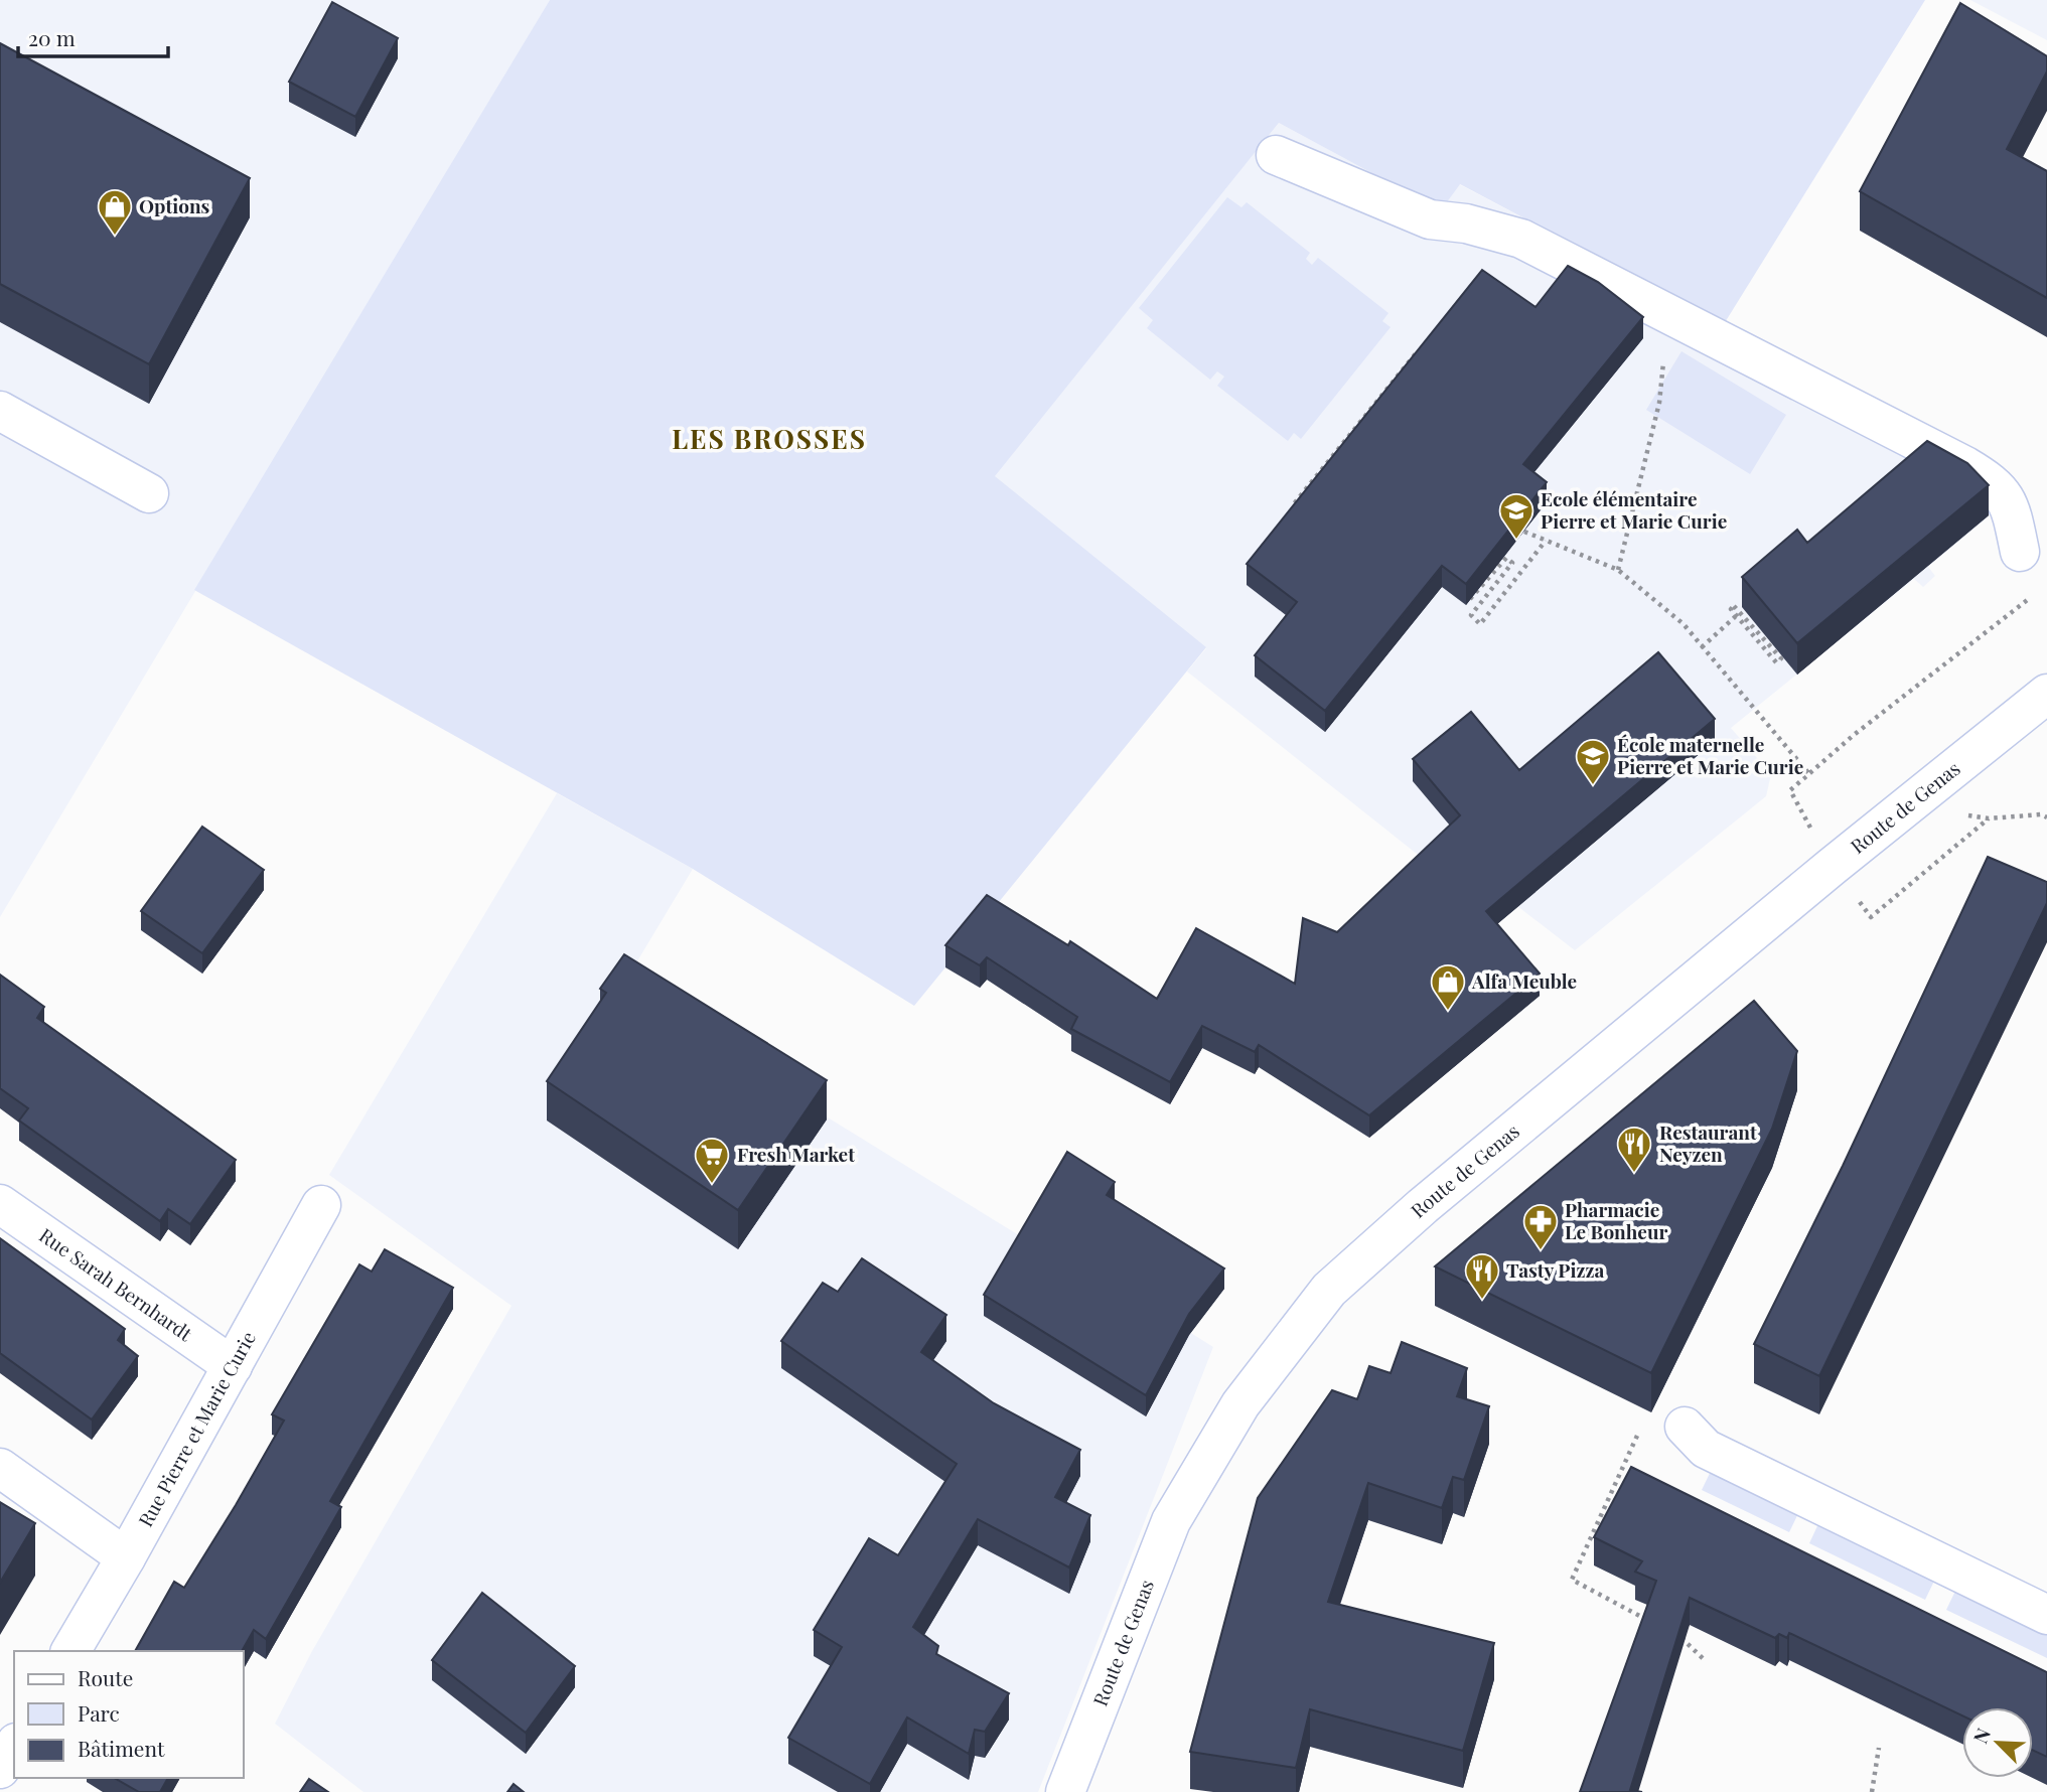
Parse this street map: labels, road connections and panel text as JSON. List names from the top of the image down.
{
  "streets": {
    "street": ["Route de Genas", "Rue Sarah Bernhardt", "Rue Pierre et Marie Curie"]
  },
  "crossings": [
    ["Rue Sarah Bernhardt", "Rue Pierre et Marie Curie"]
  ],
  "districts": ["LES BROSSES"],
  "places": {
    "shop": ["Options", "Alfa Meuble"],
    "school or university": ["Ecole élémentaire Pierre et Marie Curie", "École maternelle Pierre et Marie Curie"],
    "restaurant": ["Restaurant Neyzen", "Tasty Pizza"],
    "supermarket": ["Fresh Market"],
    "pharmacy": ["Pharmacie Le Bonheur"]
  },
  "legend": ["Route", "Parc", "Bâtiment"],
  "scale_bar": "20 m",
  "north": "top left"
}
